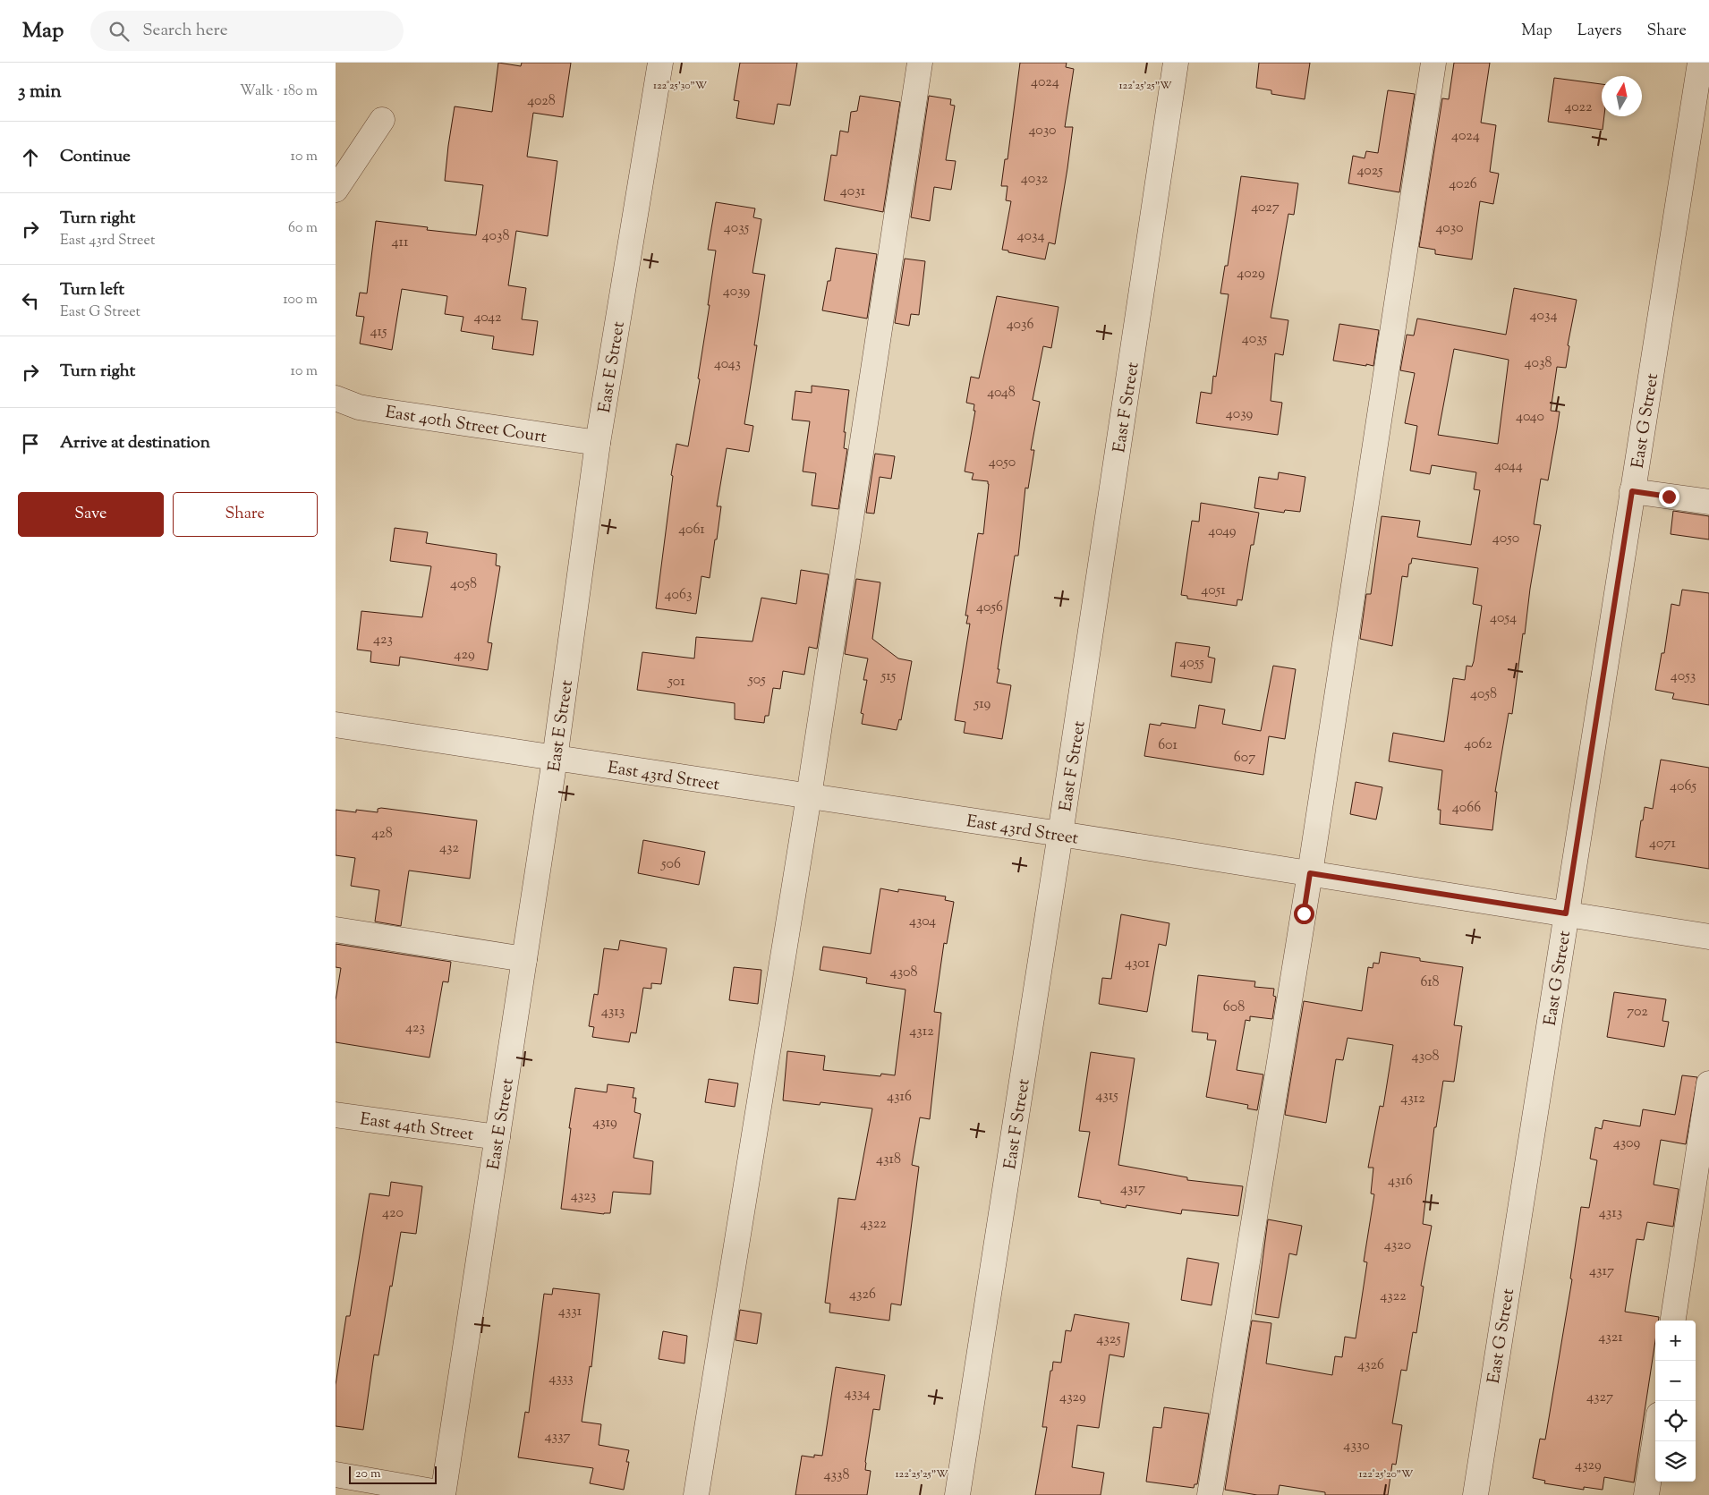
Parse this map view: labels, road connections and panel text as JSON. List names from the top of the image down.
{
  "streets": {
    "street": [
      "East E Street",
      "East F Street",
      "East G Street",
      "East 40th Street Court",
      "East 43rd Street",
      "East 44th Street"
    ]
  },
  "crossings": [
    ["East E Street", "East 40th Street Court"],
    ["East E Street", "East 43rd Street"],
    ["East E Street", "East 44th Street"],
    ["East F Street", "East 43rd Street"],
    ["East G Street", "East 43rd Street"]
  ],
  "house_numbers": [
    "4024",
    "4028",
    "4022",
    "4030",
    "4024",
    "4025",
    "4032",
    "4026",
    "4031",
    "4027",
    "4035",
    "4030",
    "4038",
    "4034",
    "411",
    "4029",
    "4039",
    "4034",
    "4042",
    "4036",
    "415",
    "4035",
    "4038",
    "4043",
    "4048",
    "4039",
    "4040",
    "4050",
    "4044",
    "4061",
    "4049",
    "4050",
    "4058",
    "4051",
    "4063",
    "4056",
    "4054",
    "423",
    "429",
    "4055",
    "515",
    "4053",
    "505",
    "501",
    "4058",
    "519",
    "4062",
    "601",
    "607",
    "4065",
    "4066",
    "428",
    "4071",
    "432",
    "506",
    "4304",
    "4301",
    "4308",
    "618",
    "608",
    "4313",
    "702",
    "423",
    "4312",
    "4308",
    "4315",
    "4316",
    "4312",
    "4319",
    "4309",
    "4318",
    "4316",
    "4317",
    "4323",
    "420",
    "4313",
    "4322",
    "4320",
    "4317",
    "4326",
    "4322",
    "4331",
    "4321",
    "4325",
    "4326",
    "4333",
    "4334",
    "4329",
    "4327",
    "4337",
    "4330",
    "4329",
    "4338"
  ],
  "scale_bar": "20 m",
  "north": "top",
  "page": {
    "header": "Map",
    "search": "Search here",
    "nav": ["Map", "Layers", "Share"],
    "heading": ["3 min", "Walk · 180 m"],
    "list": [
      ["Continue", "10 m"],
      ["Turn right", "East 43rd Street", "60 m"],
      ["Turn left", "East G Street", "100 m"],
      ["Turn right", "10 m"],
      "Arrive at destination"
    ],
    "buttons": ["Save", "Share"],
    "map_buttons": ["+", "−"],
    "scale": "20 m"
  },
  "coordinates": ["122°25'30\"W", "122°25'25\"W", "122°25'20\"W"]
}
